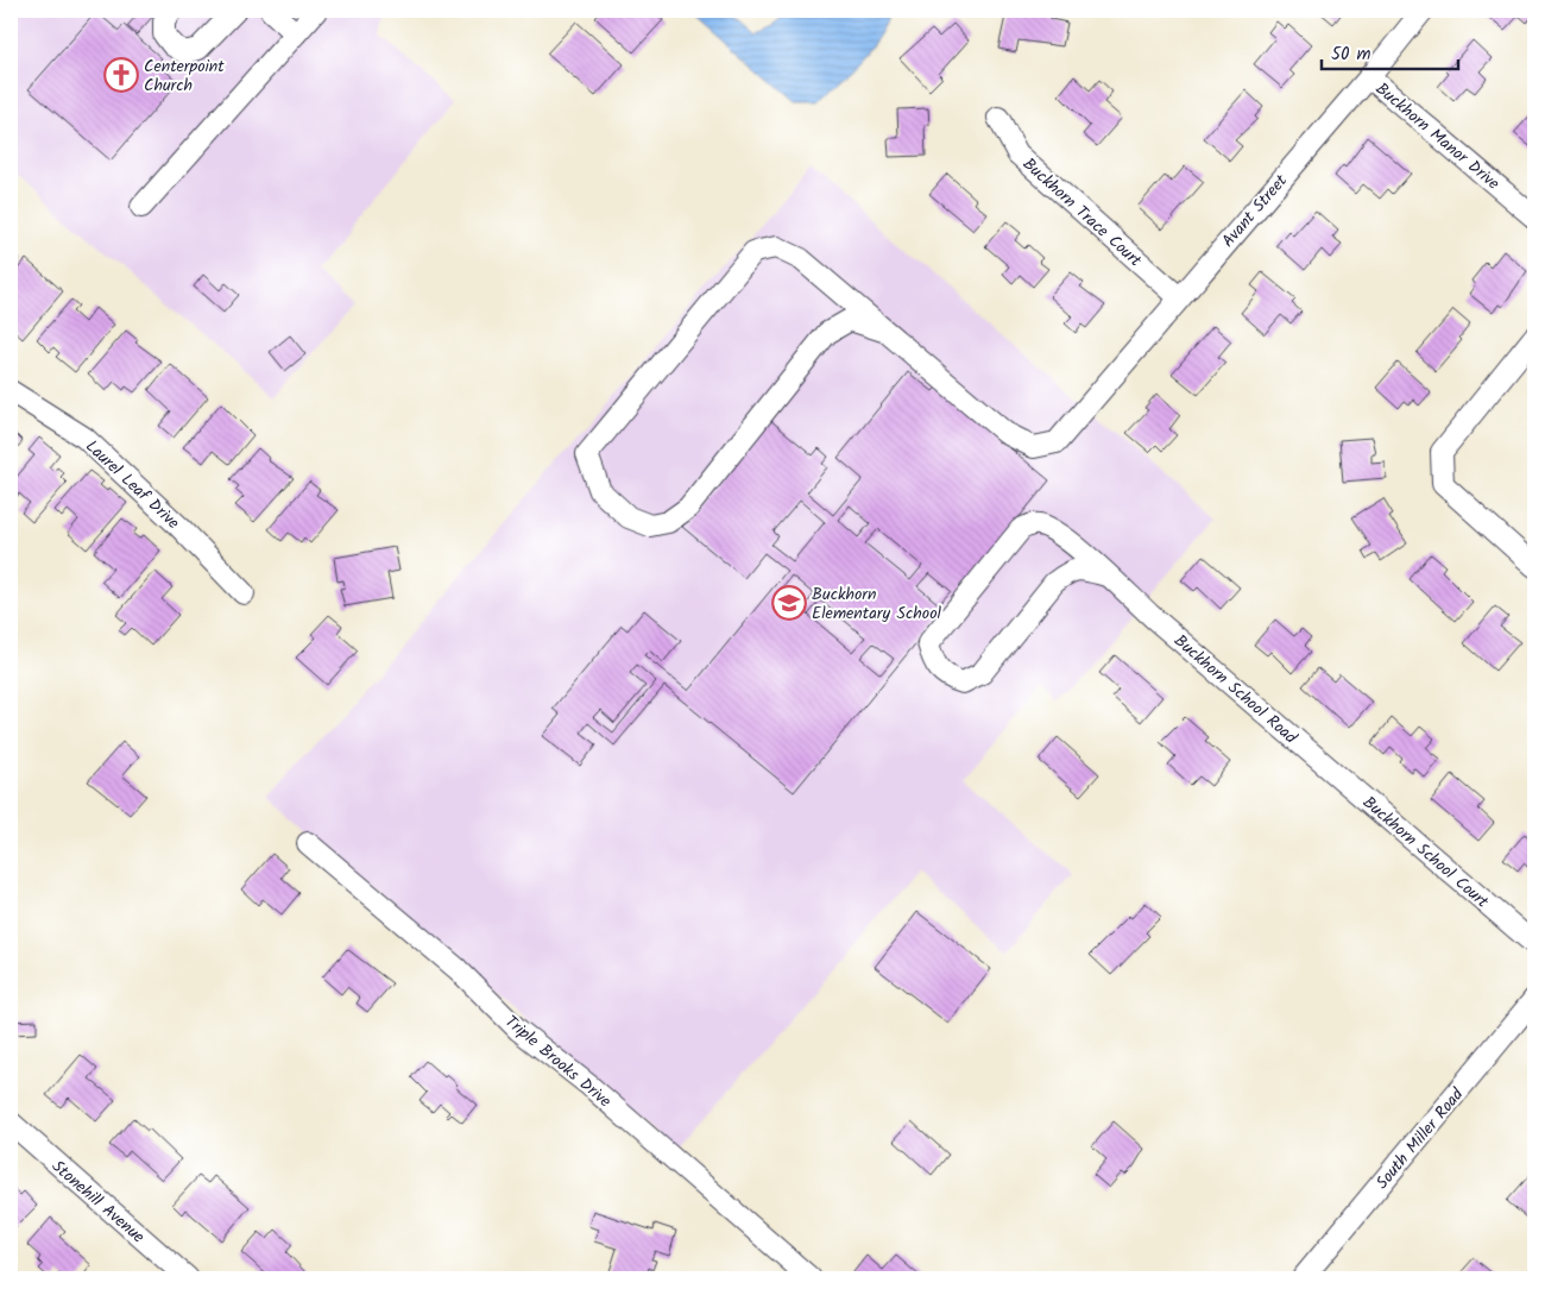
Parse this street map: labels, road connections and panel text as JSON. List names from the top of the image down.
{
  "streets": {
    "street": [
      "Buckhorn Manor Drive",
      "Avant Street",
      "Buckhorn Trace Court",
      "Laurel Leaf Drive",
      "Buckhorn School Road",
      "Buckhorn School Court",
      "Triple Brooks Drive",
      "South Miller Road",
      "Stonehill Avenue"
    ]
  },
  "crossings": [
    ["Buckhorn Manor Drive", "Avant Street"],
    ["Avant Street", "Buckhorn Trace Court"],
    ["Buckhorn School Road", "Buckhorn School Court"]
  ],
  "places": {
    "church": ["Centerpoint Church"],
    "school or university": ["Buckhorn Elementary School"]
  },
  "scale_bar": "50 m"
}
